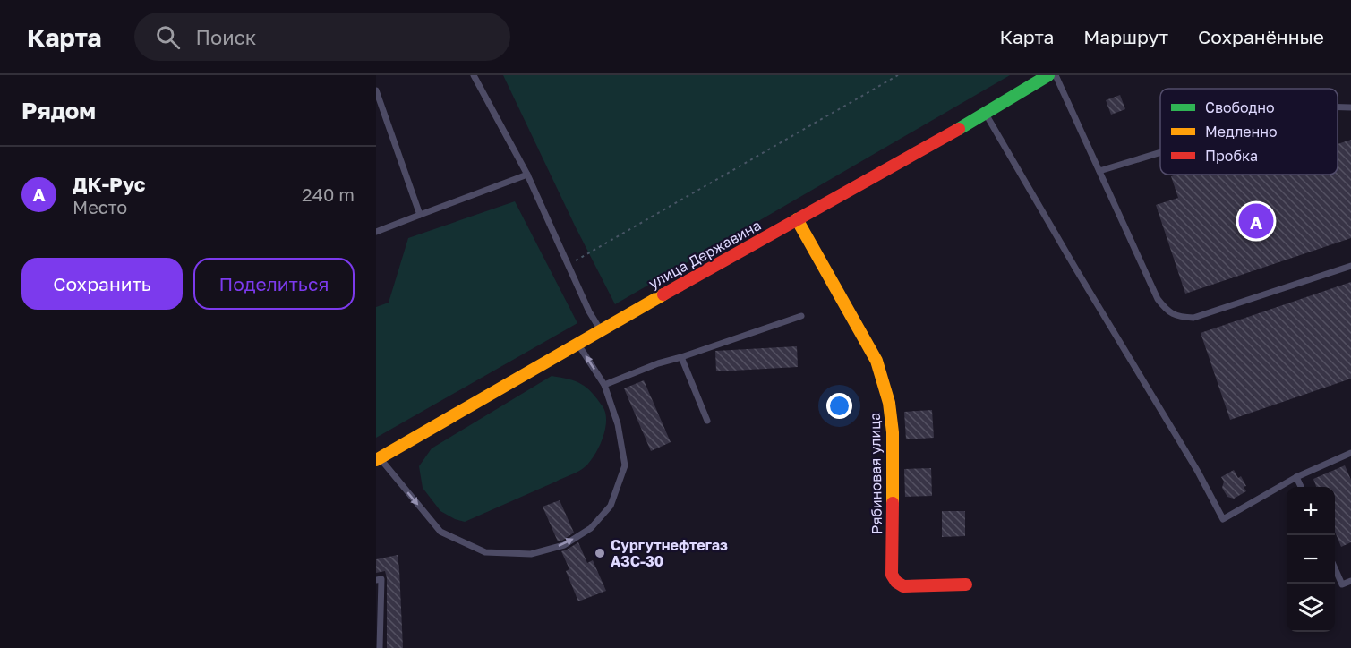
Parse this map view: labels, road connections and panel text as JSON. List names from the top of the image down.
{
  "streets": {
    "main road": ["улица Державина", "Рябиновая улица"]
  },
  "crossings": [
    ["улица Державина", "Рябиновая улица"]
  ],
  "places": ["Сургутнефтегаз АЗС-30"],
  "legend": ["Свободно", "Медленно", "Пробка"],
  "page": {
    "header": "Карта",
    "search": "Поиск",
    "nav": ["Карта", "Маршрут", "Сохранённые"],
    "heading": "Рядом",
    "list": [
      {
        "mark": "A",
        "name": "ДК-Рус",
        "note": "Место",
        "value": "240 m"
      }
    ],
    "pins": "A",
    "buttons": ["Сохранить", "Поделиться"],
    "map_buttons": ["+", "−"]
  }
}
